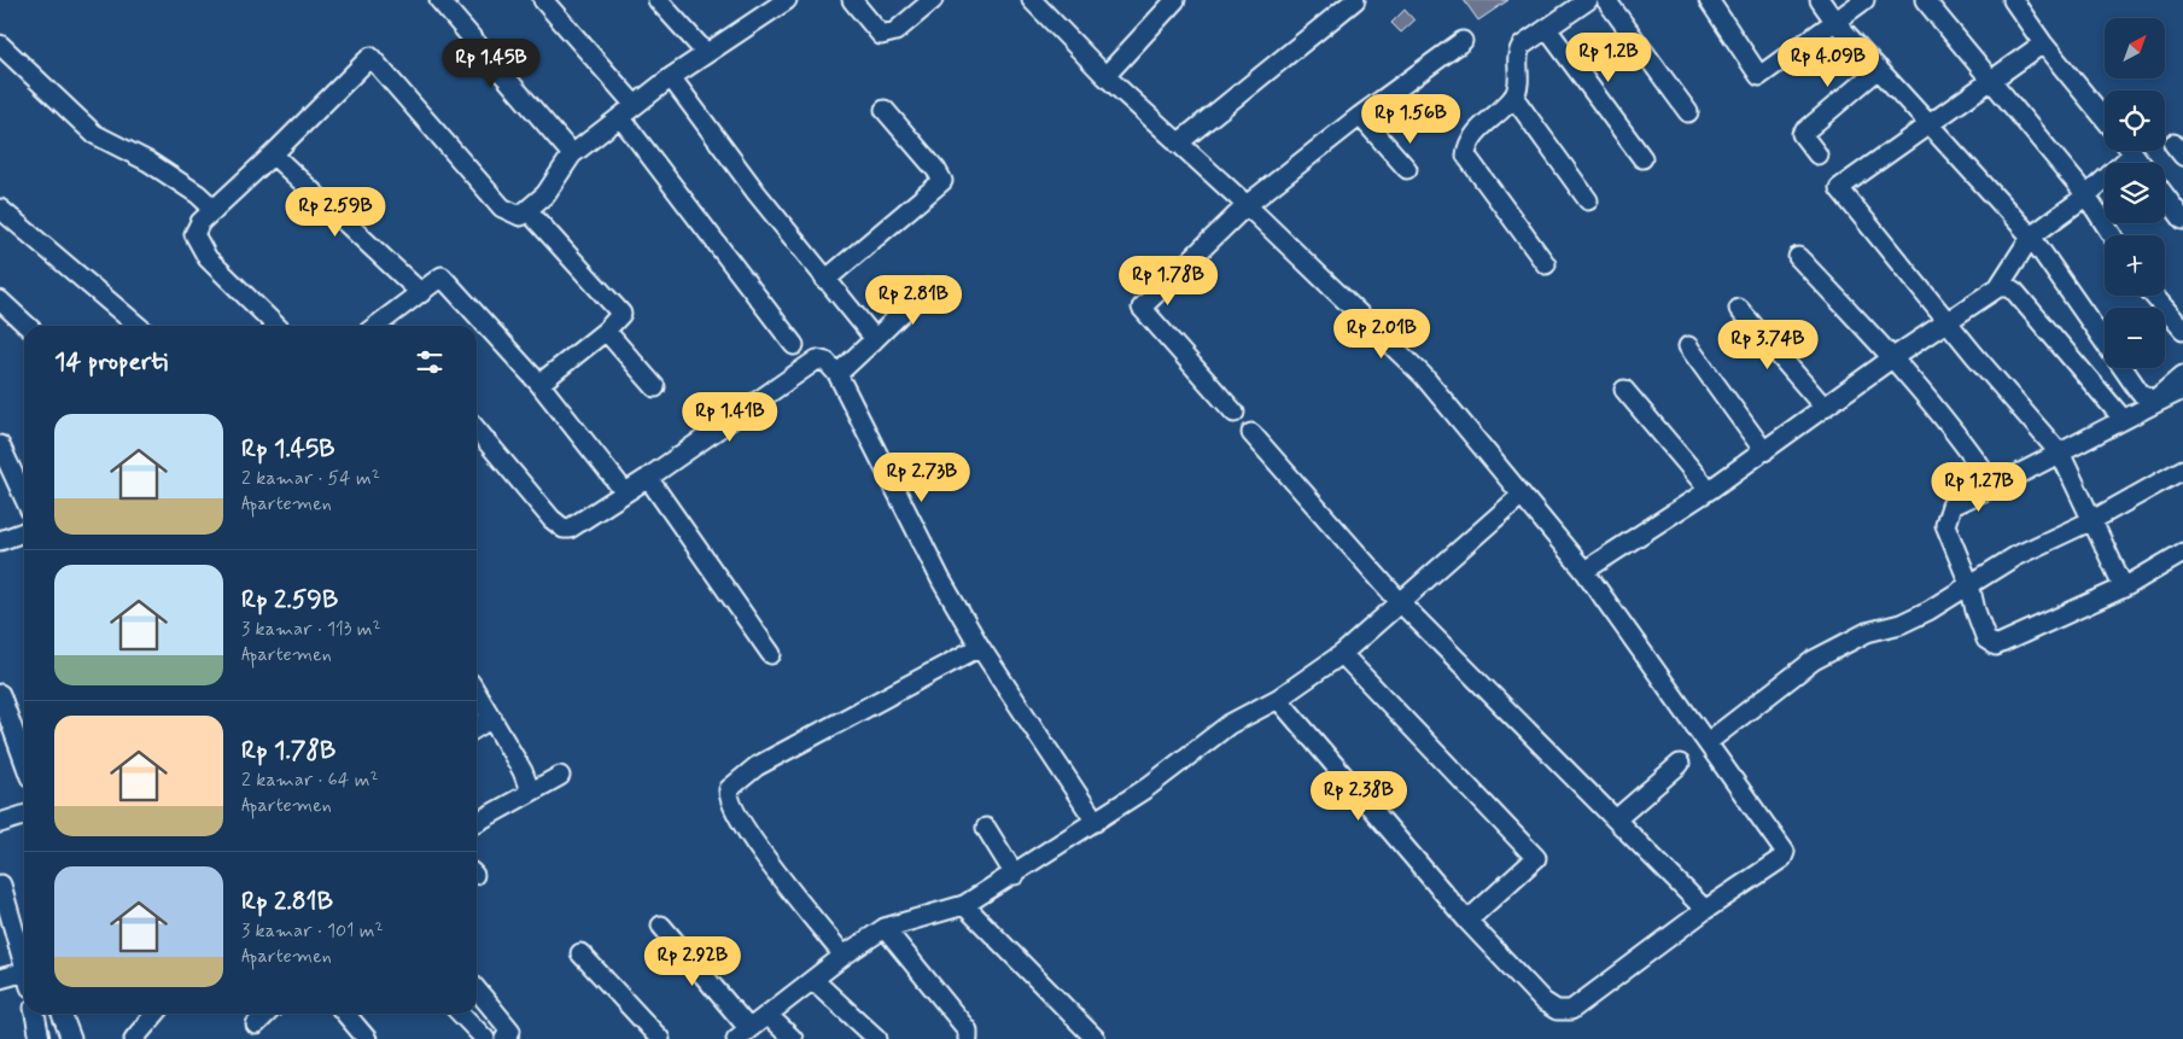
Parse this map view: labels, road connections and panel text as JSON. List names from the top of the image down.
{
  "north": "top right",
  "page": {
    "map_buttons": ["+", "−"],
    "price": [
      "Rp 1.2B",
      "Rp 4.09B",
      "Rp 1.45B",
      "Rp 1.56B",
      "Rp 2.59B",
      "Rp 1.78B",
      "Rp 2.81B",
      "Rp 2.01B",
      "Rp 3.74B",
      "Rp 1.41B",
      "Rp 2.73B",
      "Rp 1.27B",
      "Rp 2.38B",
      "Rp 2.92B"
    ],
    "heading": "14 properti",
    "list": [
      {
        "name": "Rp 1.45B",
        "note": "2 kamar · 54 m² · Apartemen"
      },
      {
        "name": "Rp 2.59B",
        "note": "3 kamar · 113 m² · Apartemen"
      },
      {
        "name": "Rp 1.78B",
        "note": "2 kamar · 64 m² · Apartemen"
      },
      {
        "name": "Rp 2.81B",
        "note": "3 kamar · 101 m² · Apartemen"
      }
    ]
  }
}
